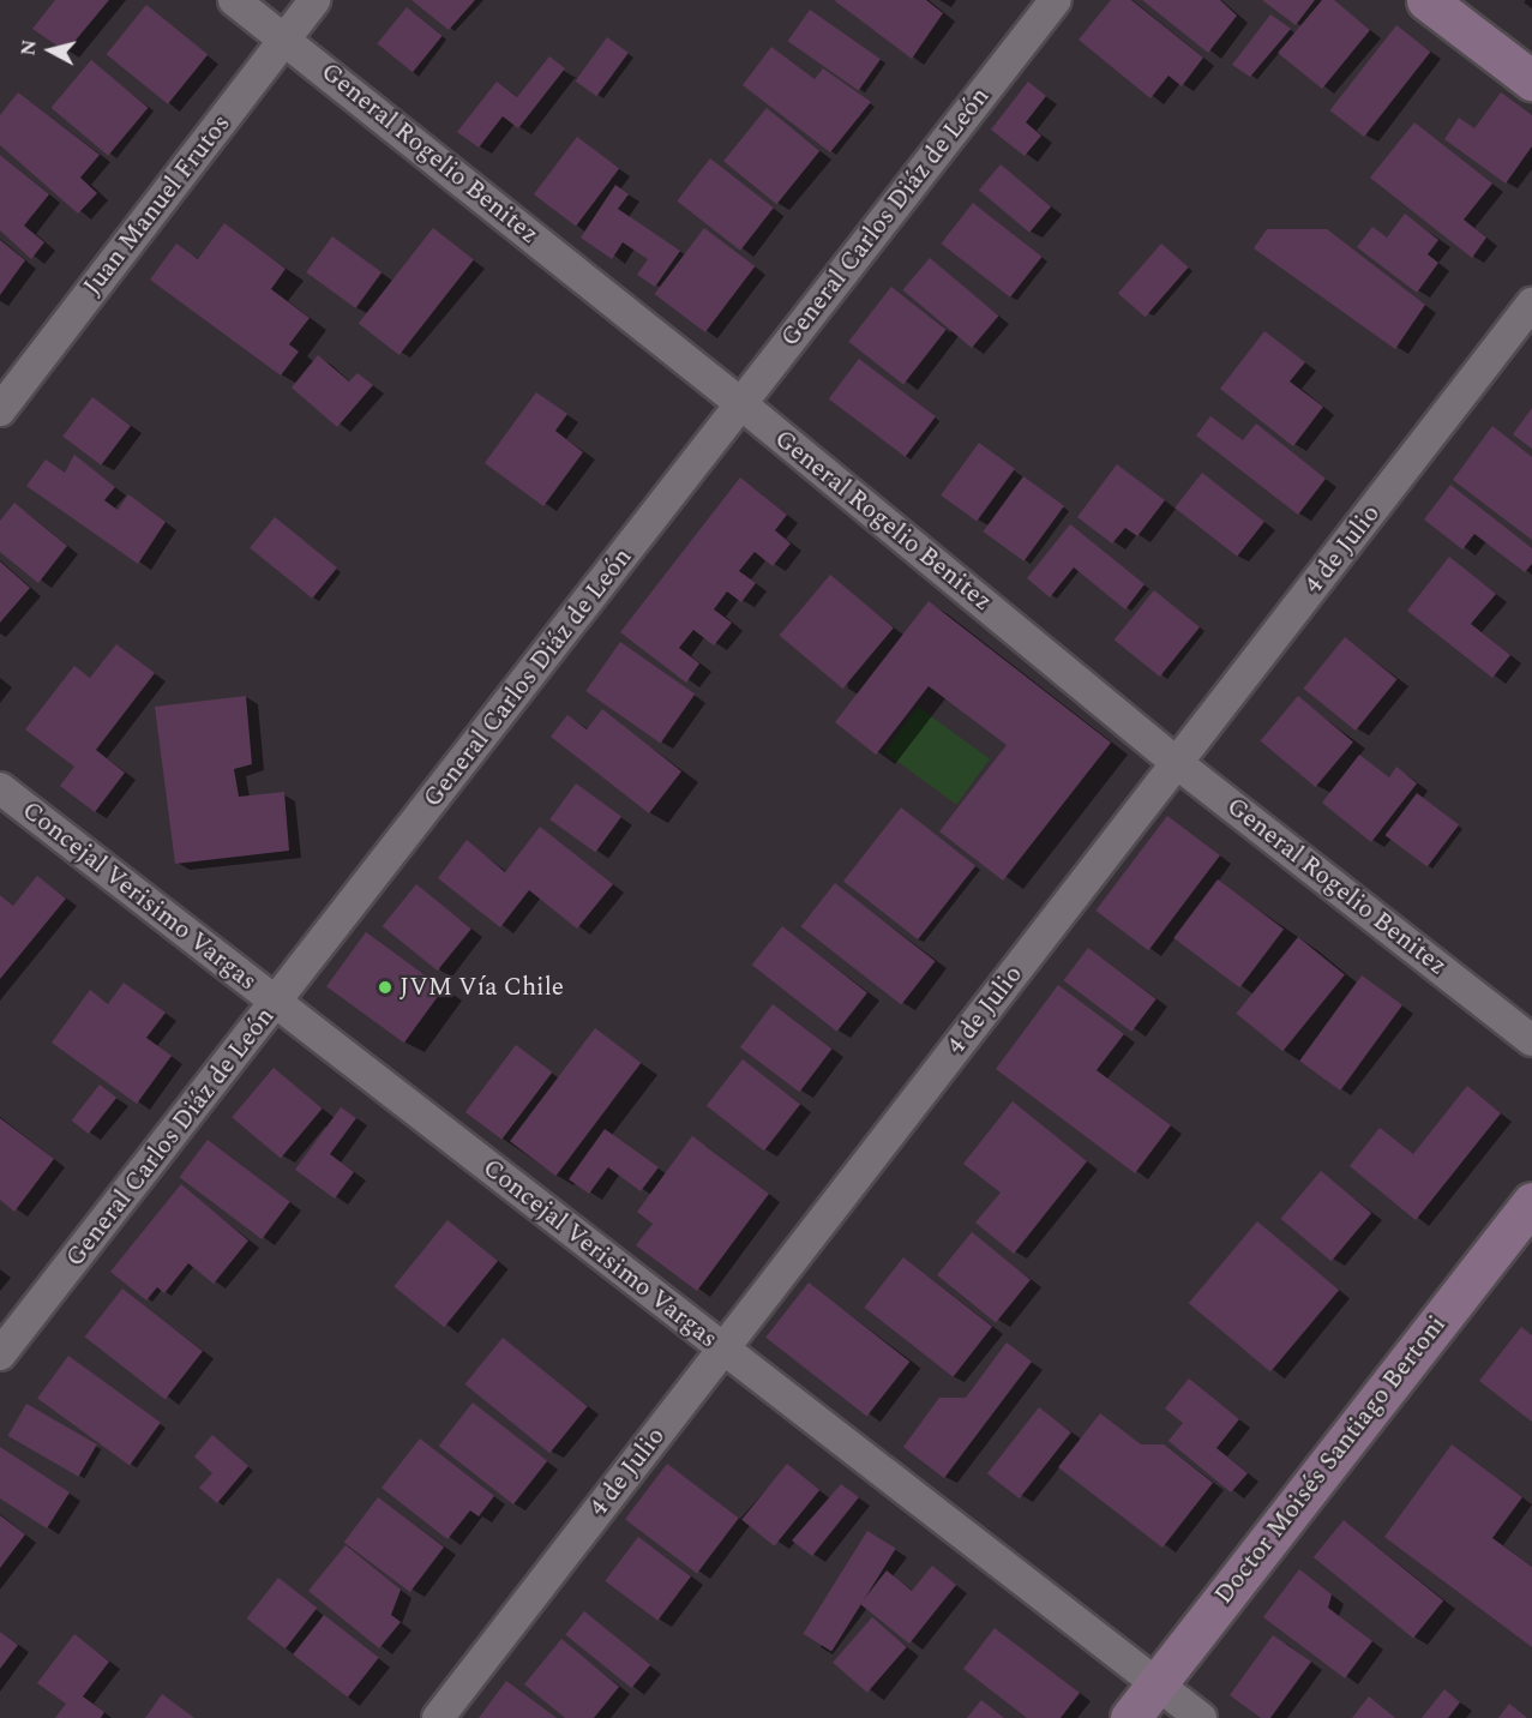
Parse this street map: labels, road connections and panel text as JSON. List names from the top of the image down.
{
  "streets": {
    "street": [
      "General Rogelio Benitez",
      "Juan Manuel Frutos",
      "General Carlos Diáz de León",
      "4 de Julio",
      "Concejal Verisimo Vargas",
      "Doctor Moisés Santiago Bertoni"
    ]
  },
  "crossings": [
    ["General Rogelio Benitez", "Juan Manuel Frutos"],
    ["General Rogelio Benitez", "General Carlos Diáz de León"],
    ["General Rogelio Benitez", "4 de Julio"],
    ["General Carlos Diáz de León", "Concejal Verisimo Vargas"],
    ["4 de Julio", "Concejal Verisimo Vargas"],
    ["Concejal Verisimo Vargas", "Doctor Moisés Santiago Bertoni"]
  ],
  "places": ["JVM Vía Chile"],
  "north": "left"
}
